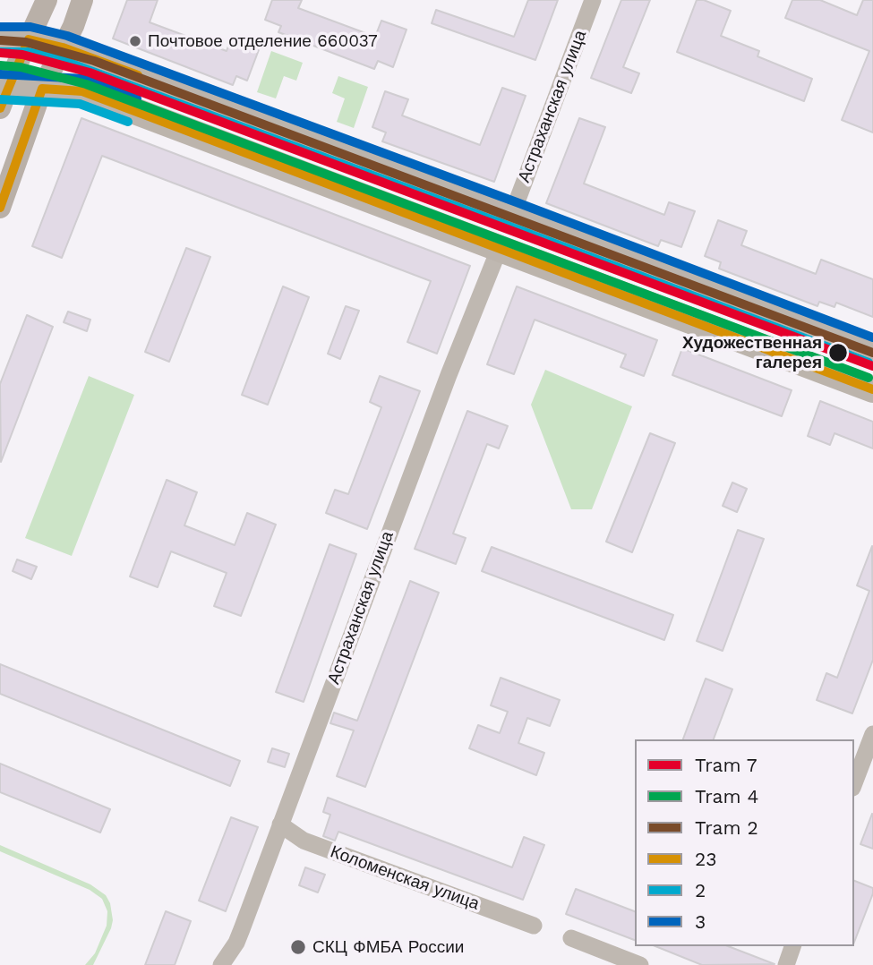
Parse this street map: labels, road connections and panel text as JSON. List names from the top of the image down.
{
  "streets": {
    "street": ["Астраханская улица", "Коломенская улица"]
  },
  "crossings": [
    ["Астраханская улица", "Коломенская улица"]
  ],
  "places": ["Почтовое отделение 660037", "Художественная галерея", "СКЦ ФМБА России"],
  "lines": [
    "transit line 3",
    "transit line 23",
    "tram line 2",
    "transit line 2",
    "tram line 7",
    "tram line 4"
  ],
  "legend": [
    "Tram 7",
    "Tram 4",
    "Tram 2",
    "23",
    "2",
    "3"
  ]
}
